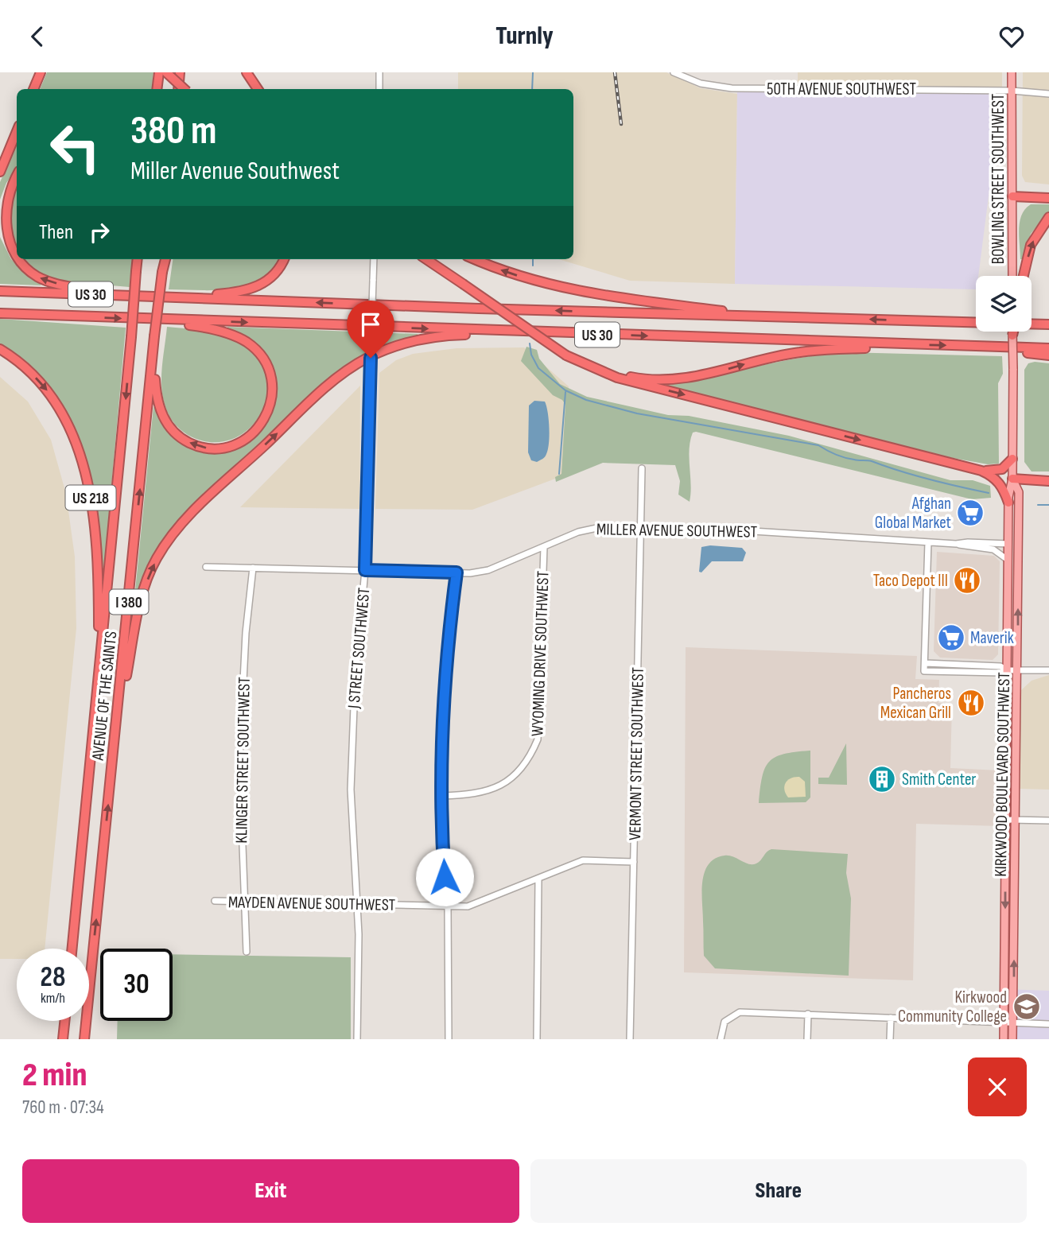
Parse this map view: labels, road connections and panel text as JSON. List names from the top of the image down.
{
  "streets": {
    "highway": [
      "US 30",
      "US 218",
      "I 380",
      "AVENUE OF THE SAINTS"
    ],
    "main road": ["BOWLING STREET SOUTHWEST", "KIRKWOOD BOULEVARD SOUTHWEST"],
    "street": [
      "50TH AVENUE SOUTHWEST",
      "MILLER AVENUE SOUTHWEST",
      "J STREET SOUTHWEST",
      "WYOMING DRIVE SOUTHWEST",
      "VERMONT STREET SOUTHWEST",
      "KLINGER STREET SOUTHWEST",
      "MAYDEN AVENUE SOUTHWEST"
    ]
  },
  "crossings": [
    ["50TH AVENUE SOUTHWEST", "BOWLING STREET SOUTHWEST"],
    ["US 218", "AVENUE OF THE SAINTS"],
    ["MILLER AVENUE SOUTHWEST", "J STREET SOUTHWEST"],
    ["MILLER AVENUE SOUTHWEST", "WYOMING DRIVE SOUTHWEST"],
    ["MILLER AVENUE SOUTHWEST", "VERMONT STREET SOUTHWEST"],
    ["MILLER AVENUE SOUTHWEST", "KLINGER STREET SOUTHWEST"],
    ["MILLER AVENUE SOUTHWEST", "KIRKWOOD BOULEVARD SOUTHWEST"],
    ["J STREET SOUTHWEST", "MAYDEN AVENUE SOUTHWEST"],
    ["VERMONT STREET SOUTHWEST", "MAYDEN AVENUE SOUTHWEST"],
    ["KLINGER STREET SOUTHWEST", "MAYDEN AVENUE SOUTHWEST"]
  ],
  "places": {
    "supermarket": ["Afghan Global Market", "Maverik"],
    "restaurant": ["Taco Depot III", "Pancheros Mexican Grill"],
    "building": ["Smith Center"],
    "school or university": ["Kirkwood Community College"]
  },
  "page": {
    "header": "Turnly",
    "turn": ["380 m", "Miller Avenue Southwest"],
    "then": "Then",
    "speed": "28 km/h",
    "limit": "30",
    "heading": ["2 min", "760 m · 07:34"],
    "buttons": ["Exit", "Share"]
  }
}
